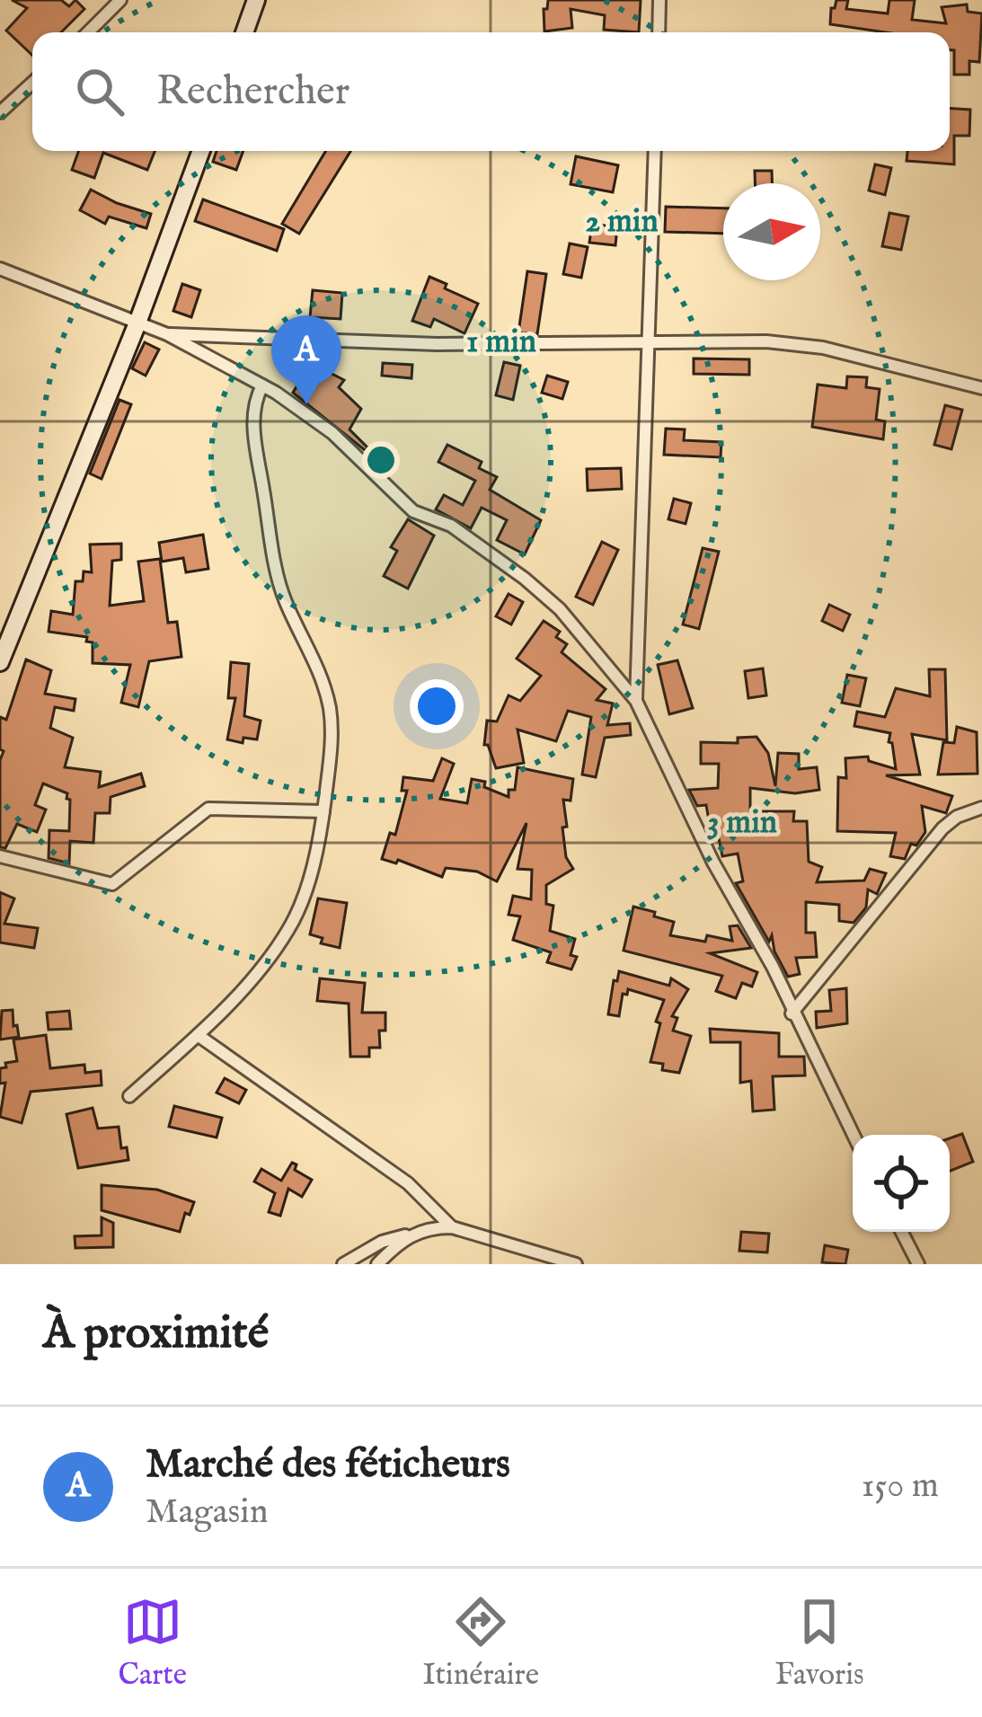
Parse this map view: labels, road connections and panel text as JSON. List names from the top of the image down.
{
  "north": "right",
  "page": {
    "search": "Rechercher",
    "pins": "A",
    "heading": "À proximité",
    "list": [
      {
        "mark": "A",
        "name": "Marché des féticheurs",
        "note": "Magasin",
        "value": "150 m"
      }
    ],
    "nav": ["Carte", "Itinéraire", "Favoris"]
  },
  "rings": ["2 min", "1 min", "3 min"]
}
